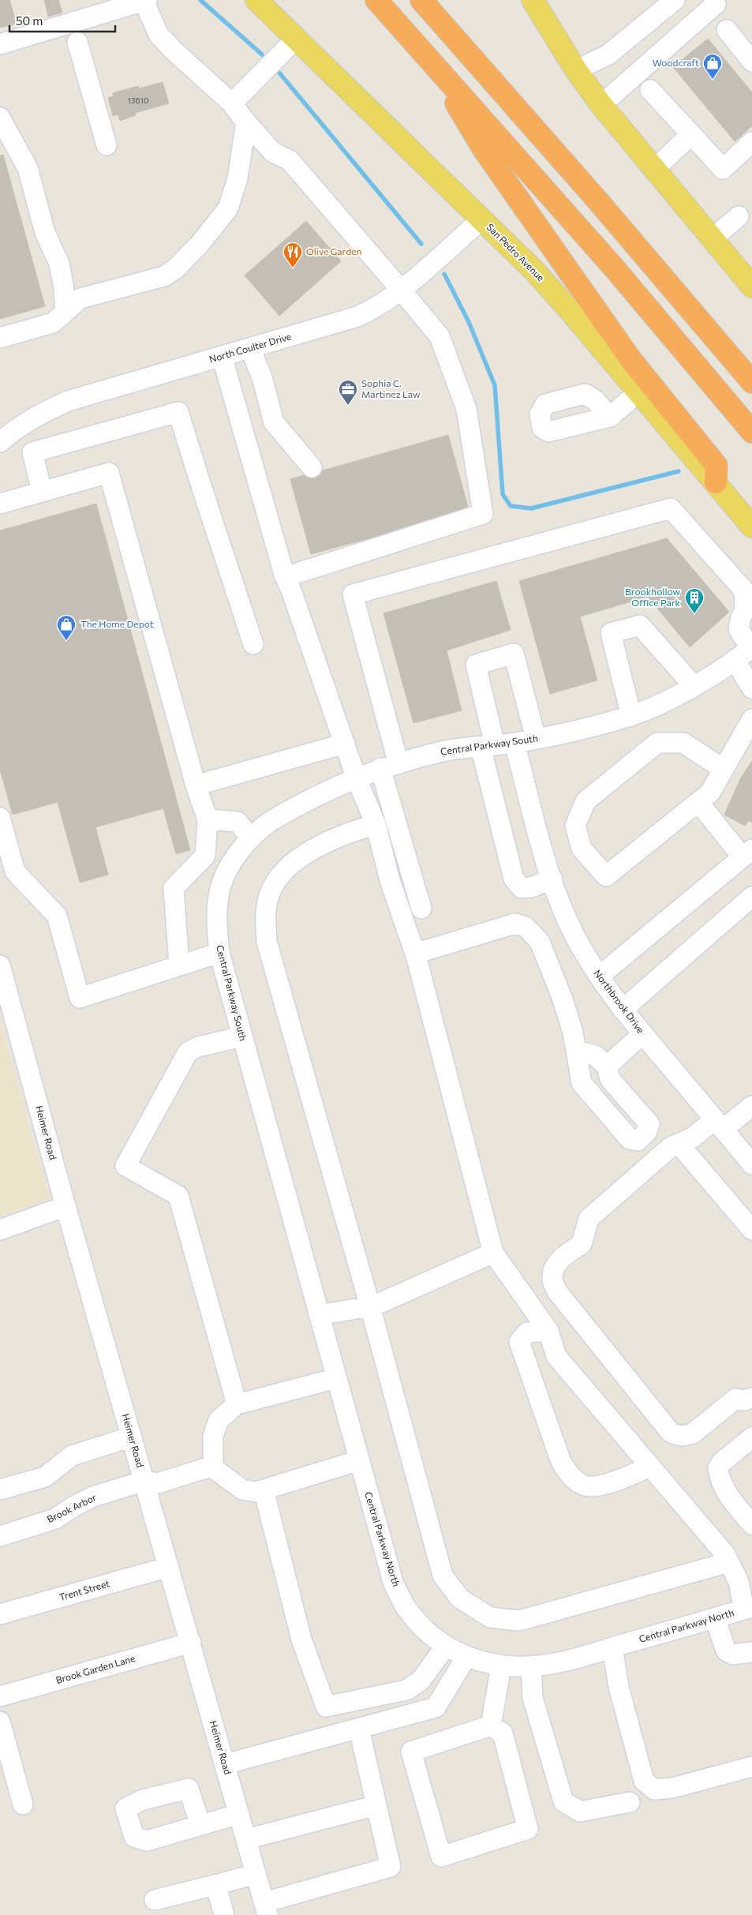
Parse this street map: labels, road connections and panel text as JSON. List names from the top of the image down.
{
  "streets": {
    "main road": ["San Pedro Avenue"],
    "street": [
      "North Coulter Drive",
      "Central Parkway South",
      "Northbrook Drive",
      "Heimer Road",
      "Brook Arbor",
      "Central Parkway North",
      "Trent Street",
      "Brook Garden Lane"
    ]
  },
  "crossings": [
    ["San Pedro Avenue", "North Coulter Drive"],
    ["Central Parkway South", "Northbrook Drive"],
    ["Central Parkway South", "Central Parkway North"],
    ["Heimer Road", "Brook Arbor"],
    ["Heimer Road", "Trent Street"],
    ["Heimer Road", "Brook Garden Lane"]
  ],
  "places": {
    "shop": ["Woodcraft", "The Home Depot"],
    "restaurant": ["Olive Garden"],
    "office": ["Sophia C. Martinez Law"],
    "building": ["Brookhollow Office Park"]
  },
  "house_numbers": ["13610"],
  "scale_bar": "50 m"
}
